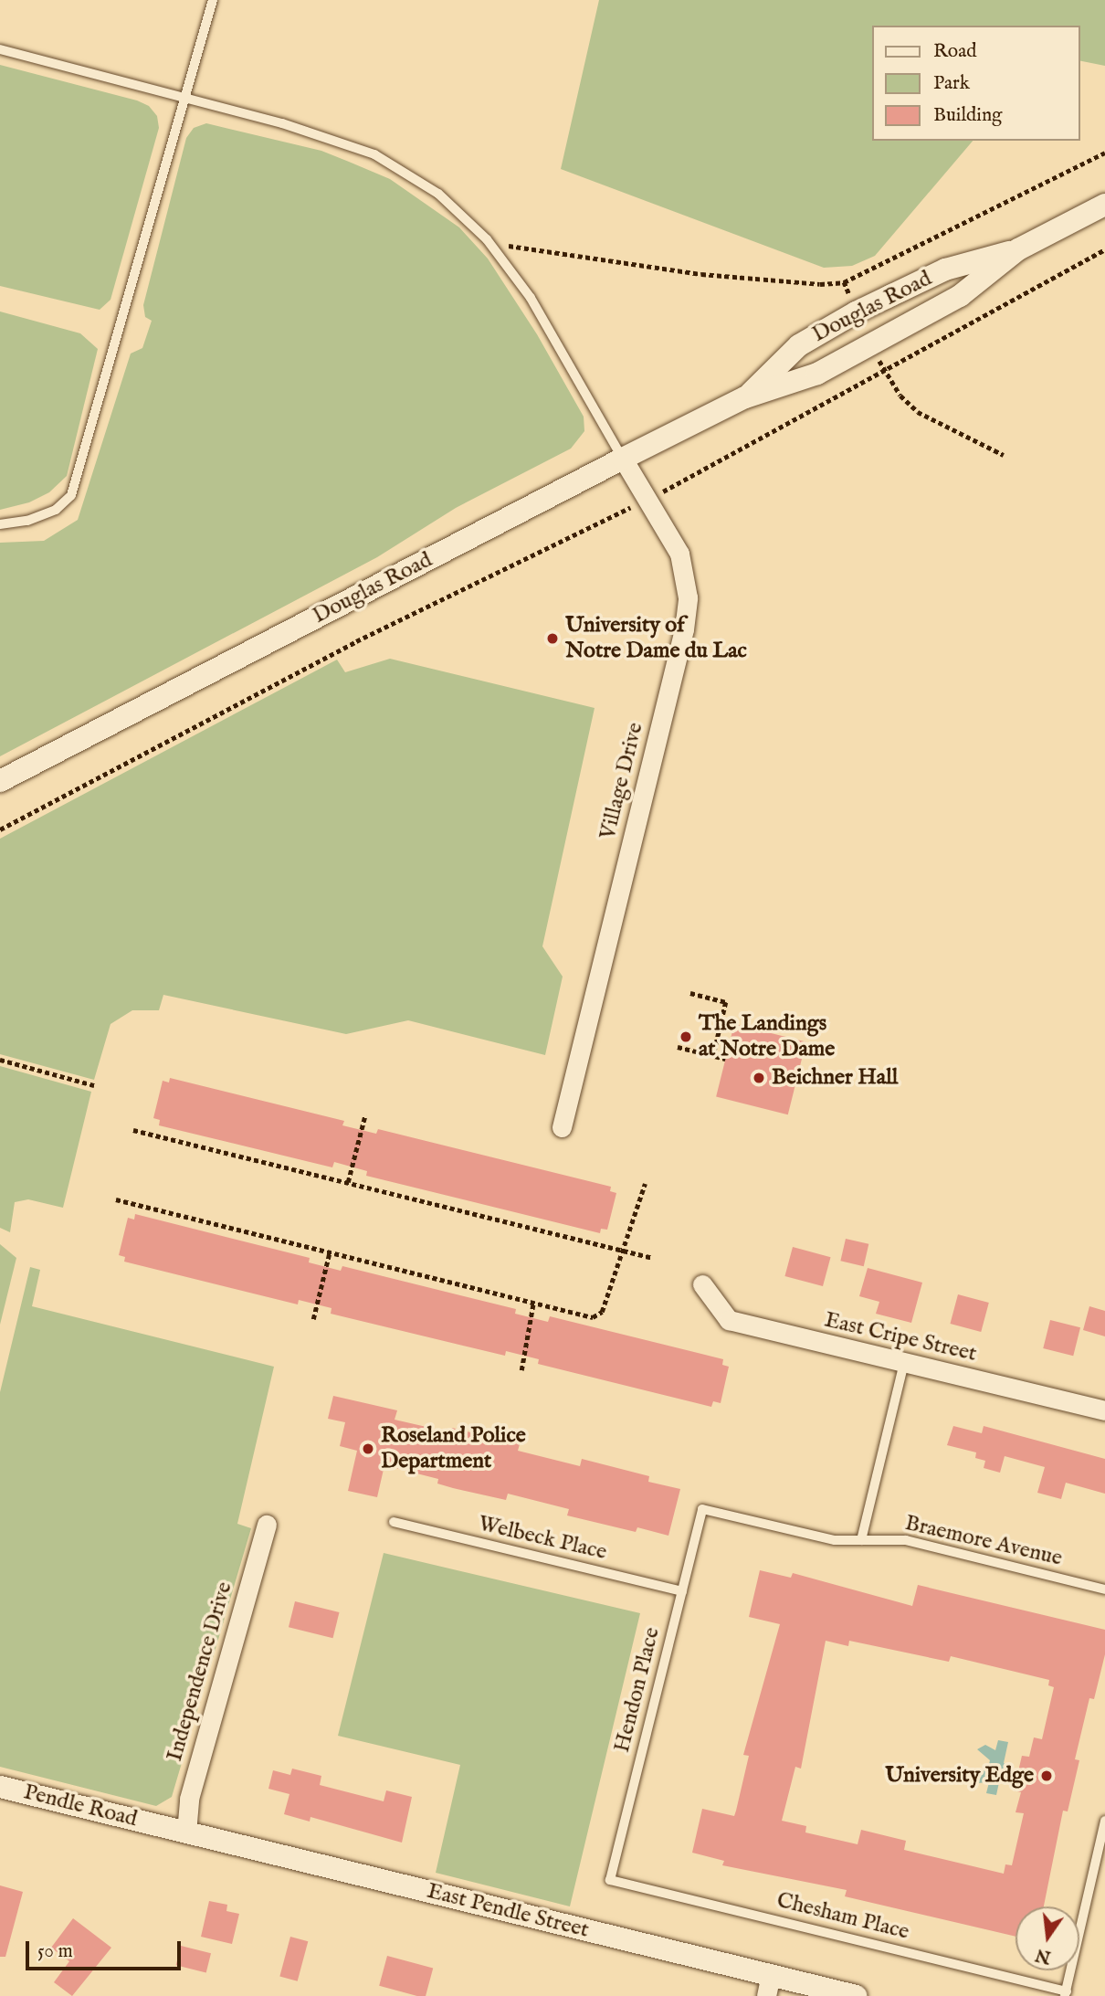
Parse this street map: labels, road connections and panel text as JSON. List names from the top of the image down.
{
  "streets": {
    "street": [
      "Douglas Road",
      "Village Drive",
      "East Cripe Street",
      "Independence Drive",
      "Pendle Road",
      "East Pendle Street"
    ],
    "lane": [
      "Welbeck Place",
      "Braemore Avenue",
      "Hendon Place",
      "Chesham Place"
    ]
  },
  "crossings": [
    ["Douglas Road", "Village Drive"],
    ["Welbeck Place", "Hendon Place"],
    ["Braemore Avenue", "Hendon Place"],
    ["Independence Drive", "East Pendle Street"],
    ["Hendon Place", "Chesham Place"],
    ["Pendle Road", "East Pendle Street"]
  ],
  "places": [
    "University of Notre Dame du Lac",
    "The Landings at Notre Dame",
    "Beichner Hall",
    "Roseland Police Department",
    "University Edge"
  ],
  "legend": ["Road", "Park", "Building"],
  "scale_bar": "50 m",
  "north": "bottom"
}
